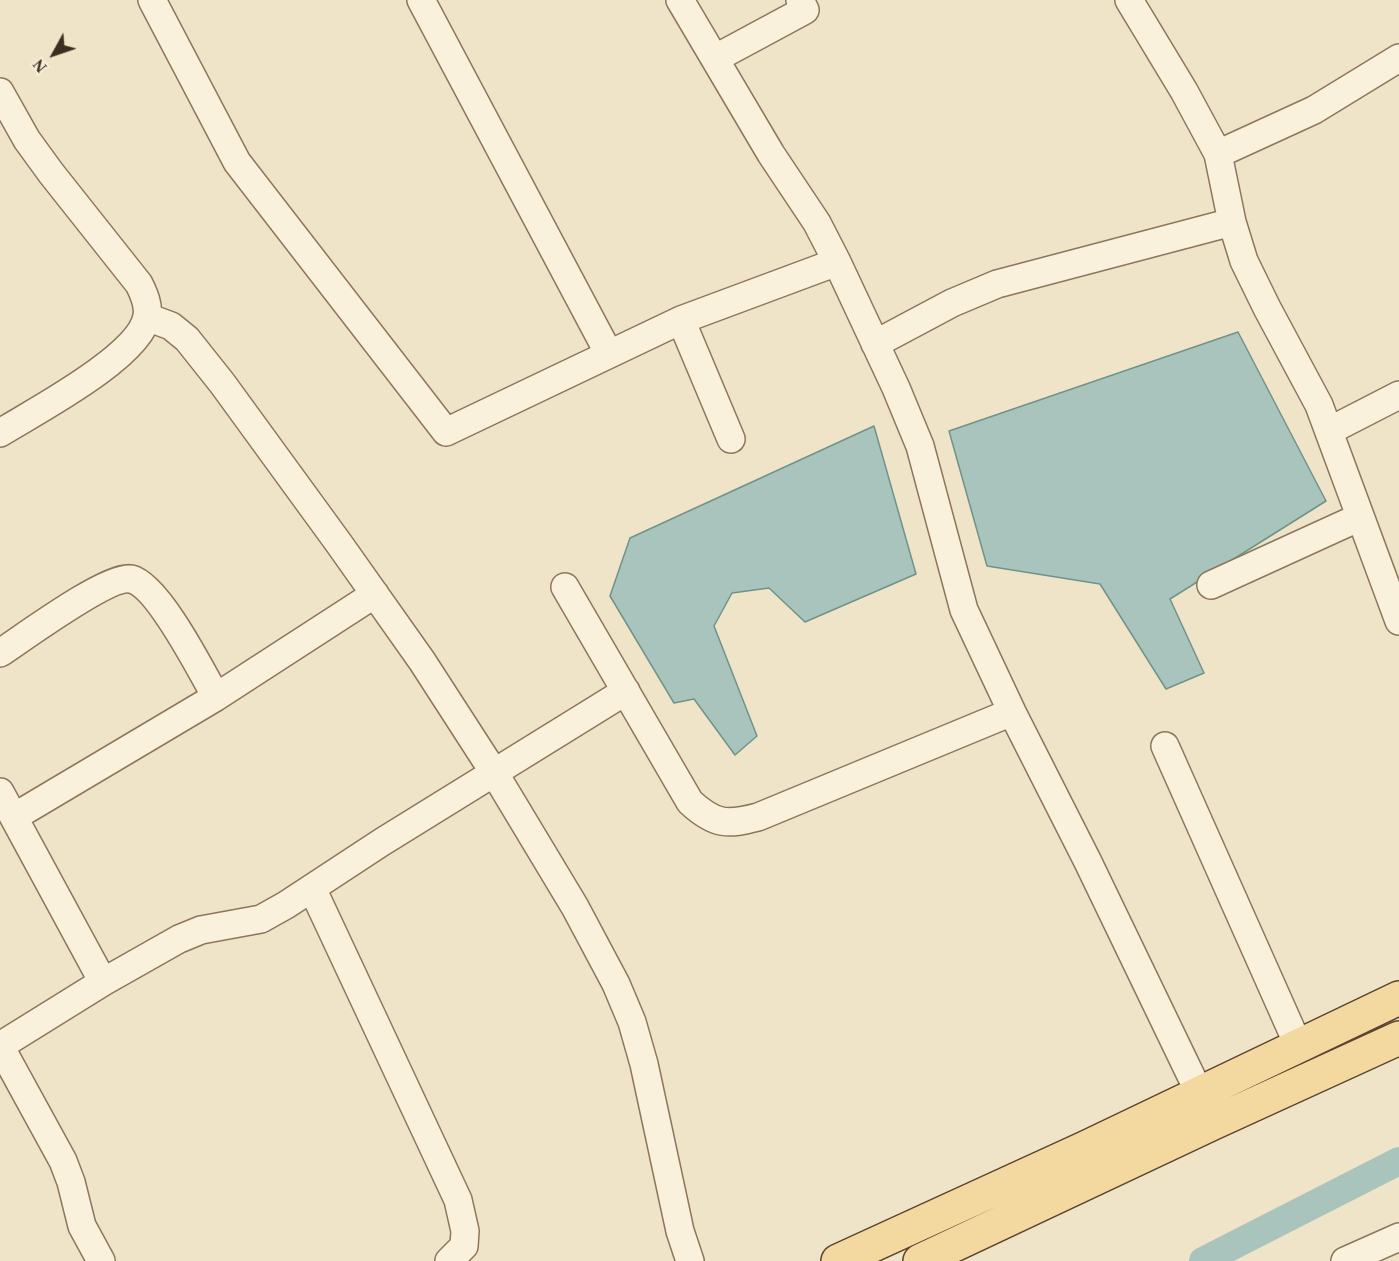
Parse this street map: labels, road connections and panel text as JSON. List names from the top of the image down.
{
  "north": "bottom left"
}
